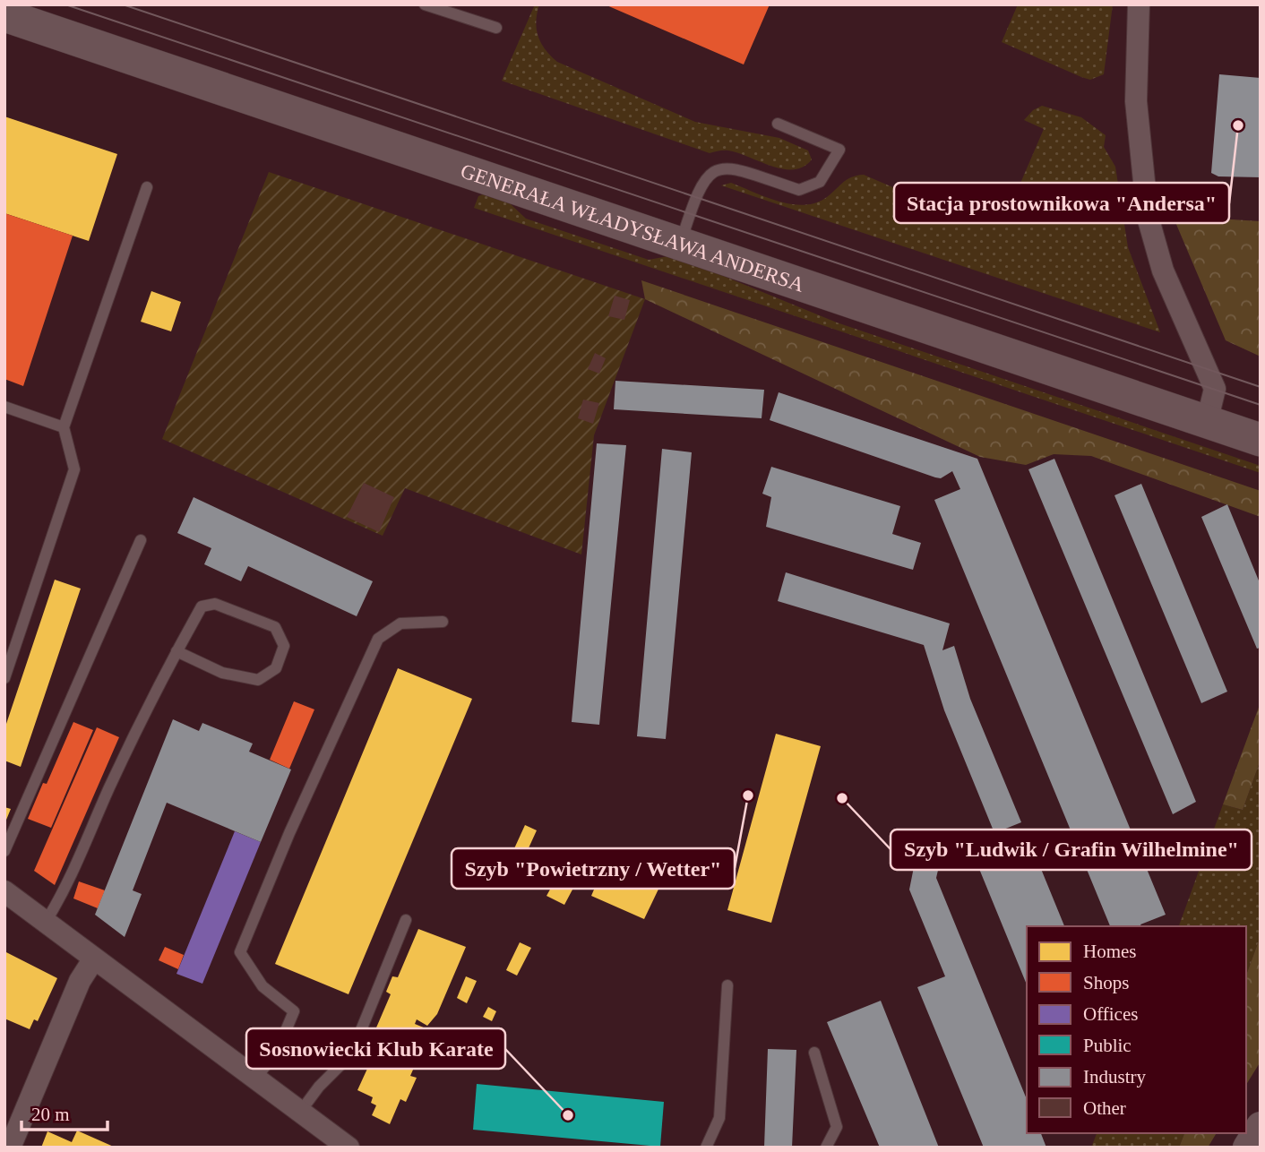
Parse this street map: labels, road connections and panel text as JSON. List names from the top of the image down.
{
  "streets": {
    "main road": ["GENERAŁA WŁADYSŁAWA ANDERSA"]
  },
  "places": [
    "Stacja prostownikowa \"Andersa\"",
    "Szyb \"Powietrzny / Wetter\"",
    "Szyb \"Ludwik / Grafin Wilhelmine\"",
    "Sosnowiecki Klub Karate"
  ],
  "legend": [
    "Homes",
    "Shops",
    "Offices",
    "Public",
    "Industry",
    "Other"
  ],
  "scale_bar": "20 m"
}
